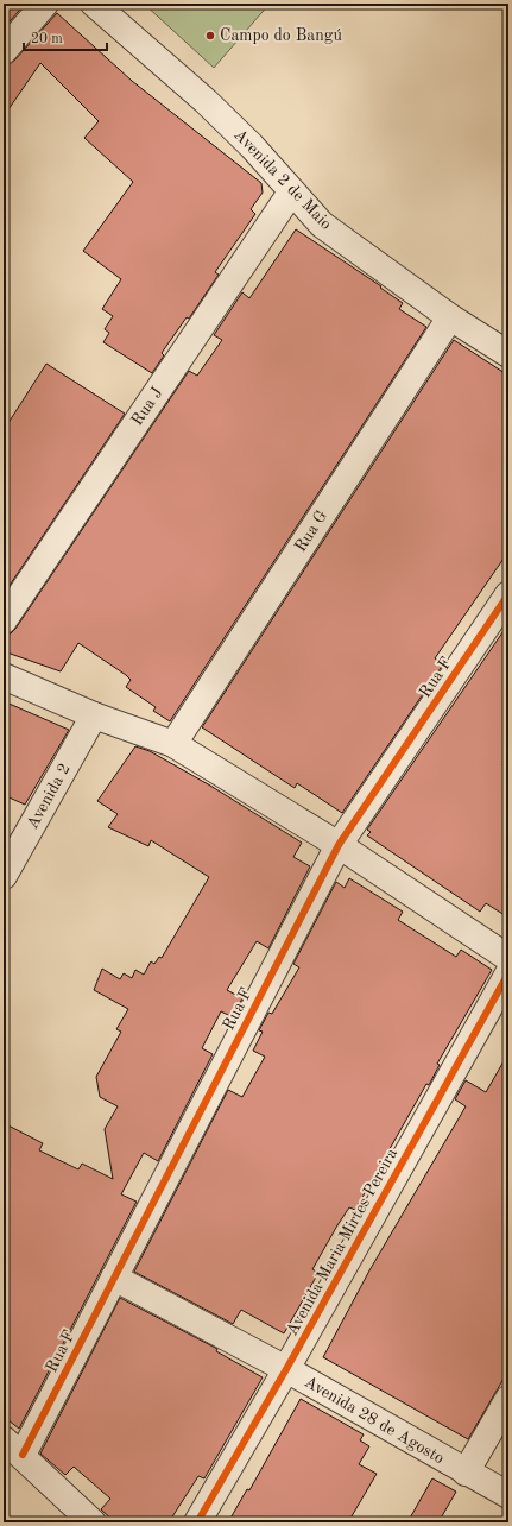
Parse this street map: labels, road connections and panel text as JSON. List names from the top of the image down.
{
  "streets": {
    "street": [
      "Avenida 2 de Maio",
      "Rua J",
      "Rua G",
      "Rua F",
      "Avenida 2",
      "Avenida Maria Mirtes Pereira",
      "Avenida 28 de Agosto"
    ]
  },
  "crossings": [
    ["Avenida 2 de Maio", "Rua J"],
    ["Avenida 2 de Maio", "Rua G"],
    ["Rua F", "Avenida 28 de Agosto"],
    ["Avenida Maria Mirtes Pereira", "Avenida 28 de Agosto"]
  ],
  "places": ["Campo do Bangú"],
  "scale_bar": "20 m"
}
